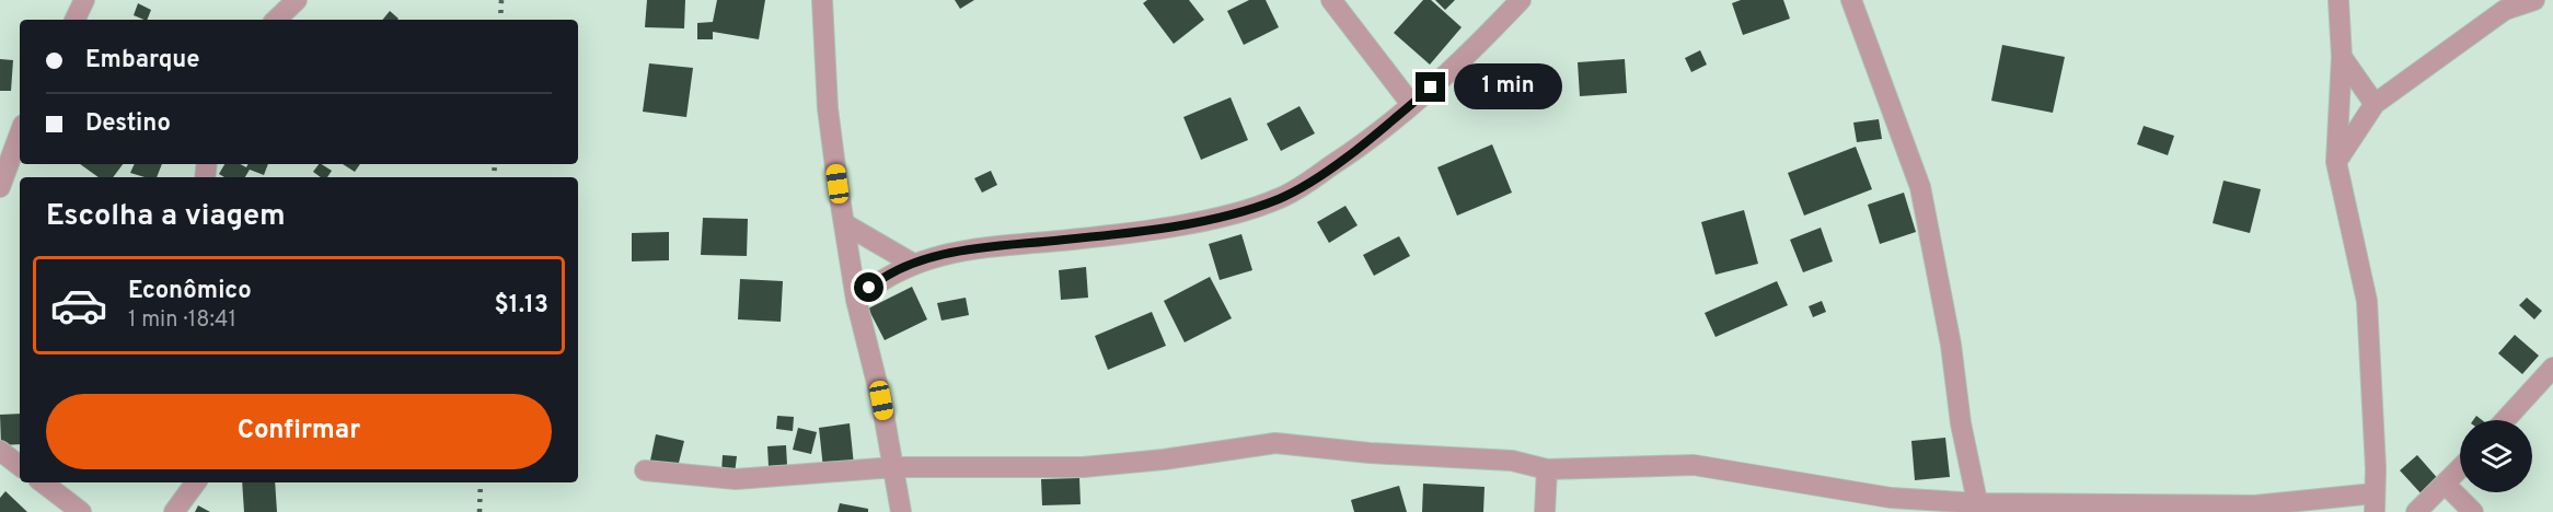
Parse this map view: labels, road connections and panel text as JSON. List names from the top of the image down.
{
  "page": {
    "banner": ["Embarque", "Destino"],
    "bubble": "1 min",
    "heading": "Escolha a viagem",
    "list": [
      {
        "name": "Econômico",
        "note": "1 min · 18:41",
        "value": "$1.13"
      }
    ],
    "buttons": "Confirmar"
  }
}
